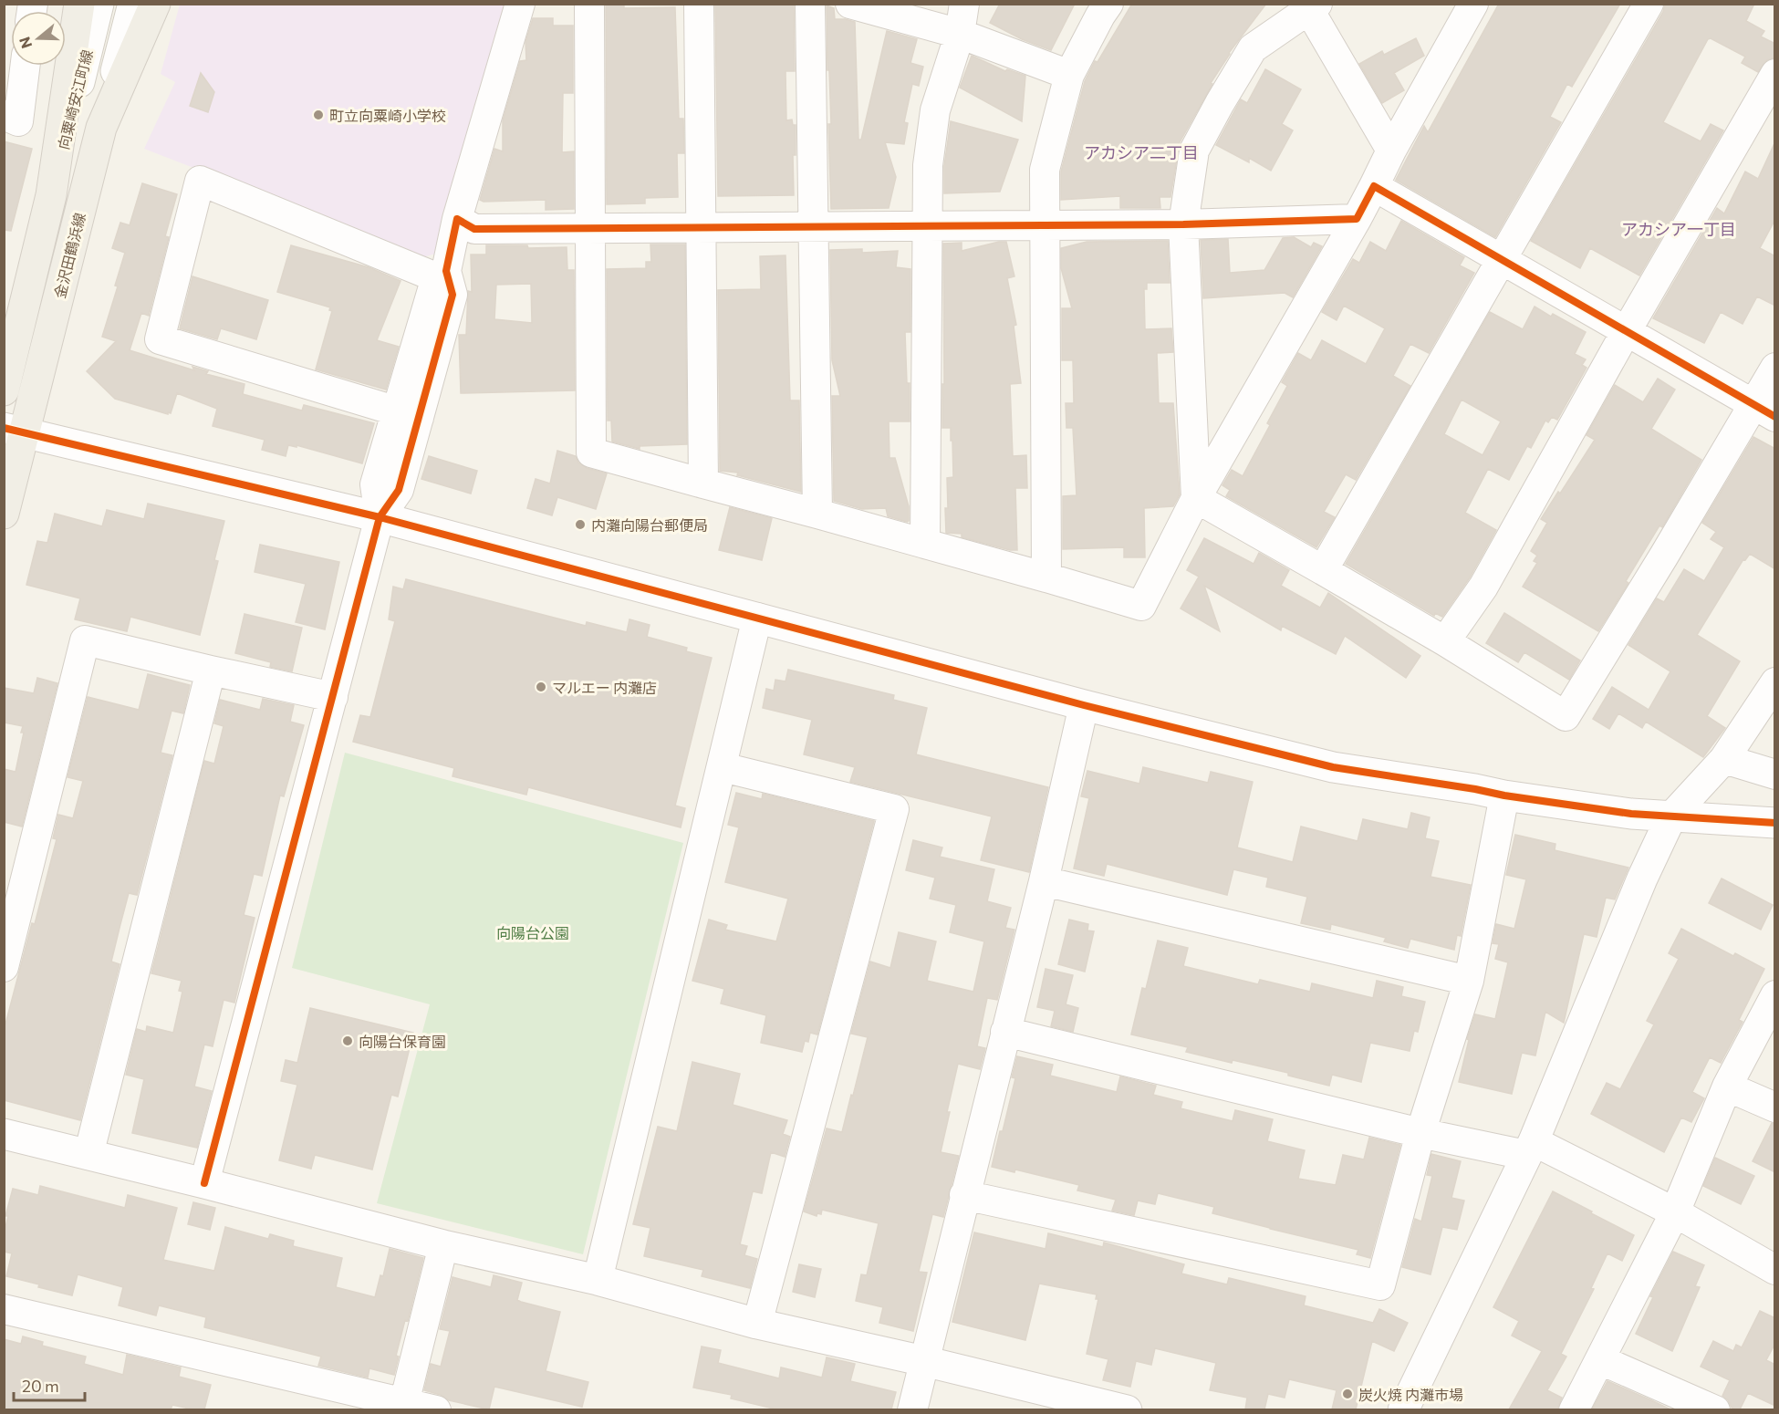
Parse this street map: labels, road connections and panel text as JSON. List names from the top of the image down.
{
  "streets": {
    "main road": ["金沢田鶴浜線"],
    "street": ["向粟崎安江町線"]
  },
  "districts": ["アカシア二丁目", "アカシア一丁目"],
  "parks": ["向陽台公園"],
  "places": [
    "町立向粟崎小学校",
    "内灘向陽台郵便局",
    "マルエー 内灘店",
    "向陽台保育園",
    "炭火焼 内灘市場"
  ],
  "scale_bar": "20 m",
  "north": "left"
}
